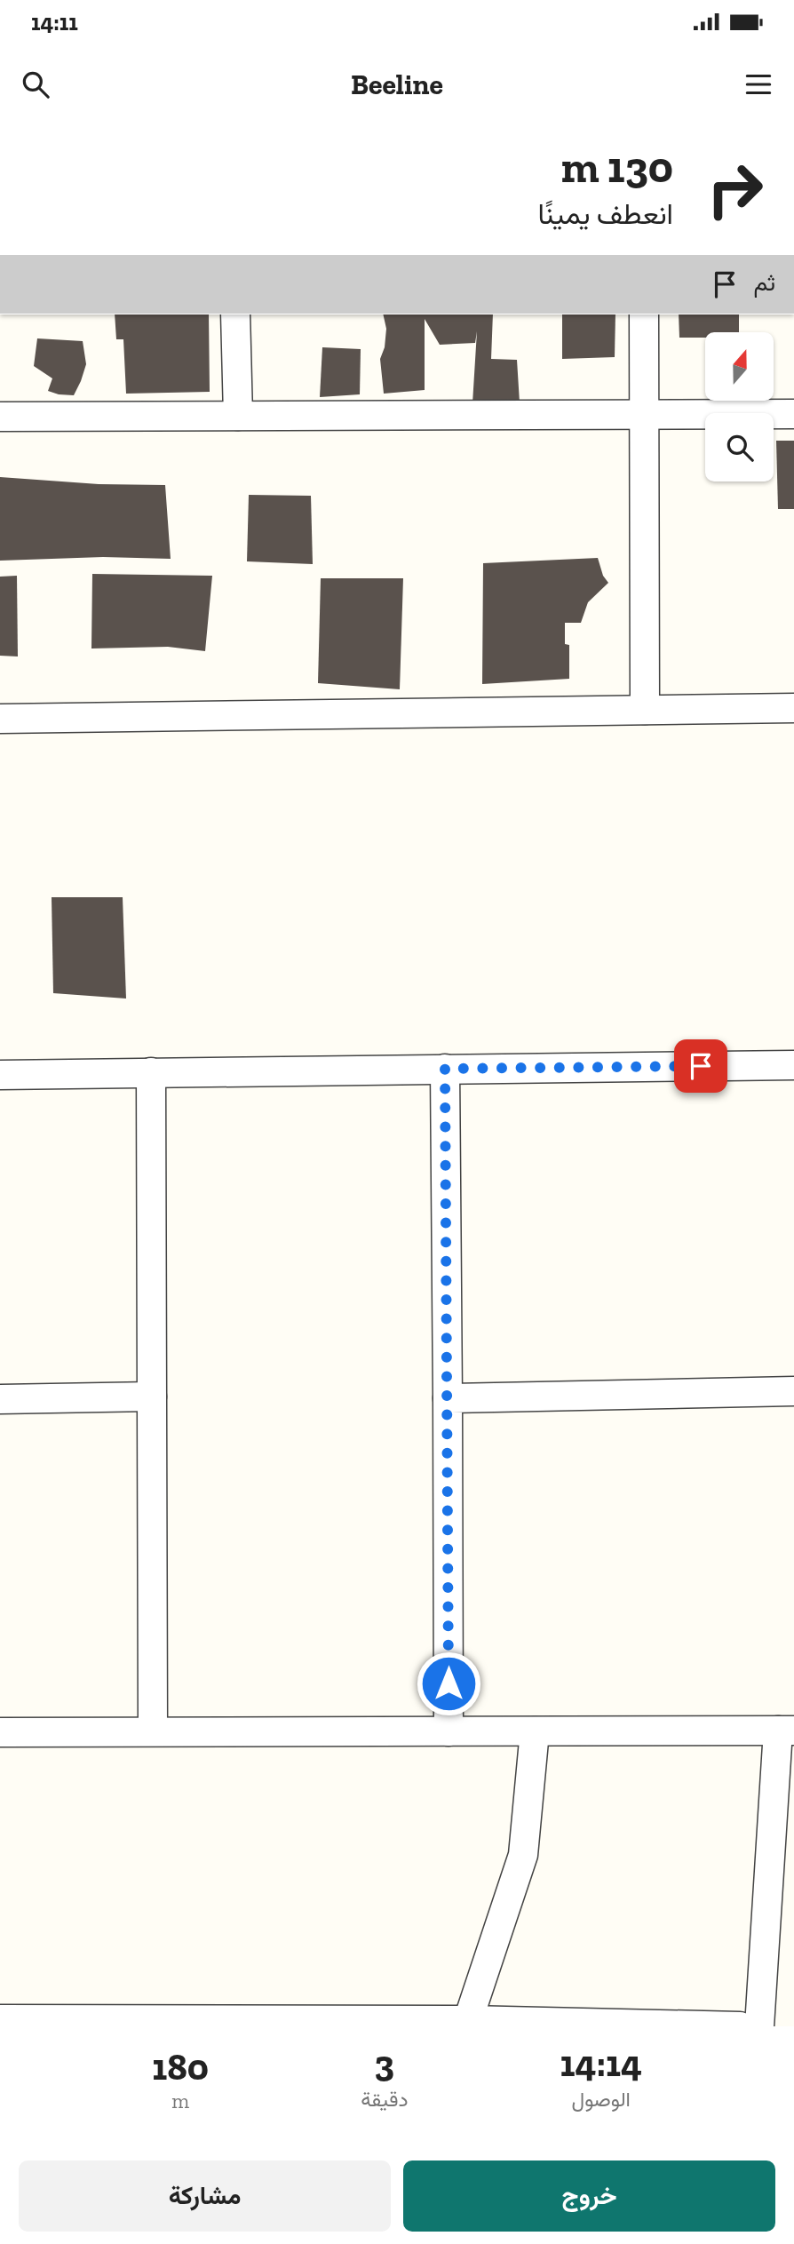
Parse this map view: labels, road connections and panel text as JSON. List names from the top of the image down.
{
  "north": "top",
  "page": {
    "status": "14:11",
    "header": "Beeline",
    "turn": ["130 m", "انعطف يمينًا"],
    "then": "ثم",
    "eta": [
      "14:14",
      "الوصول",
      "3",
      "دقيقة",
      "180",
      "m"
    ],
    "buttons": ["خروج", "مشاركة"]
  }
}
